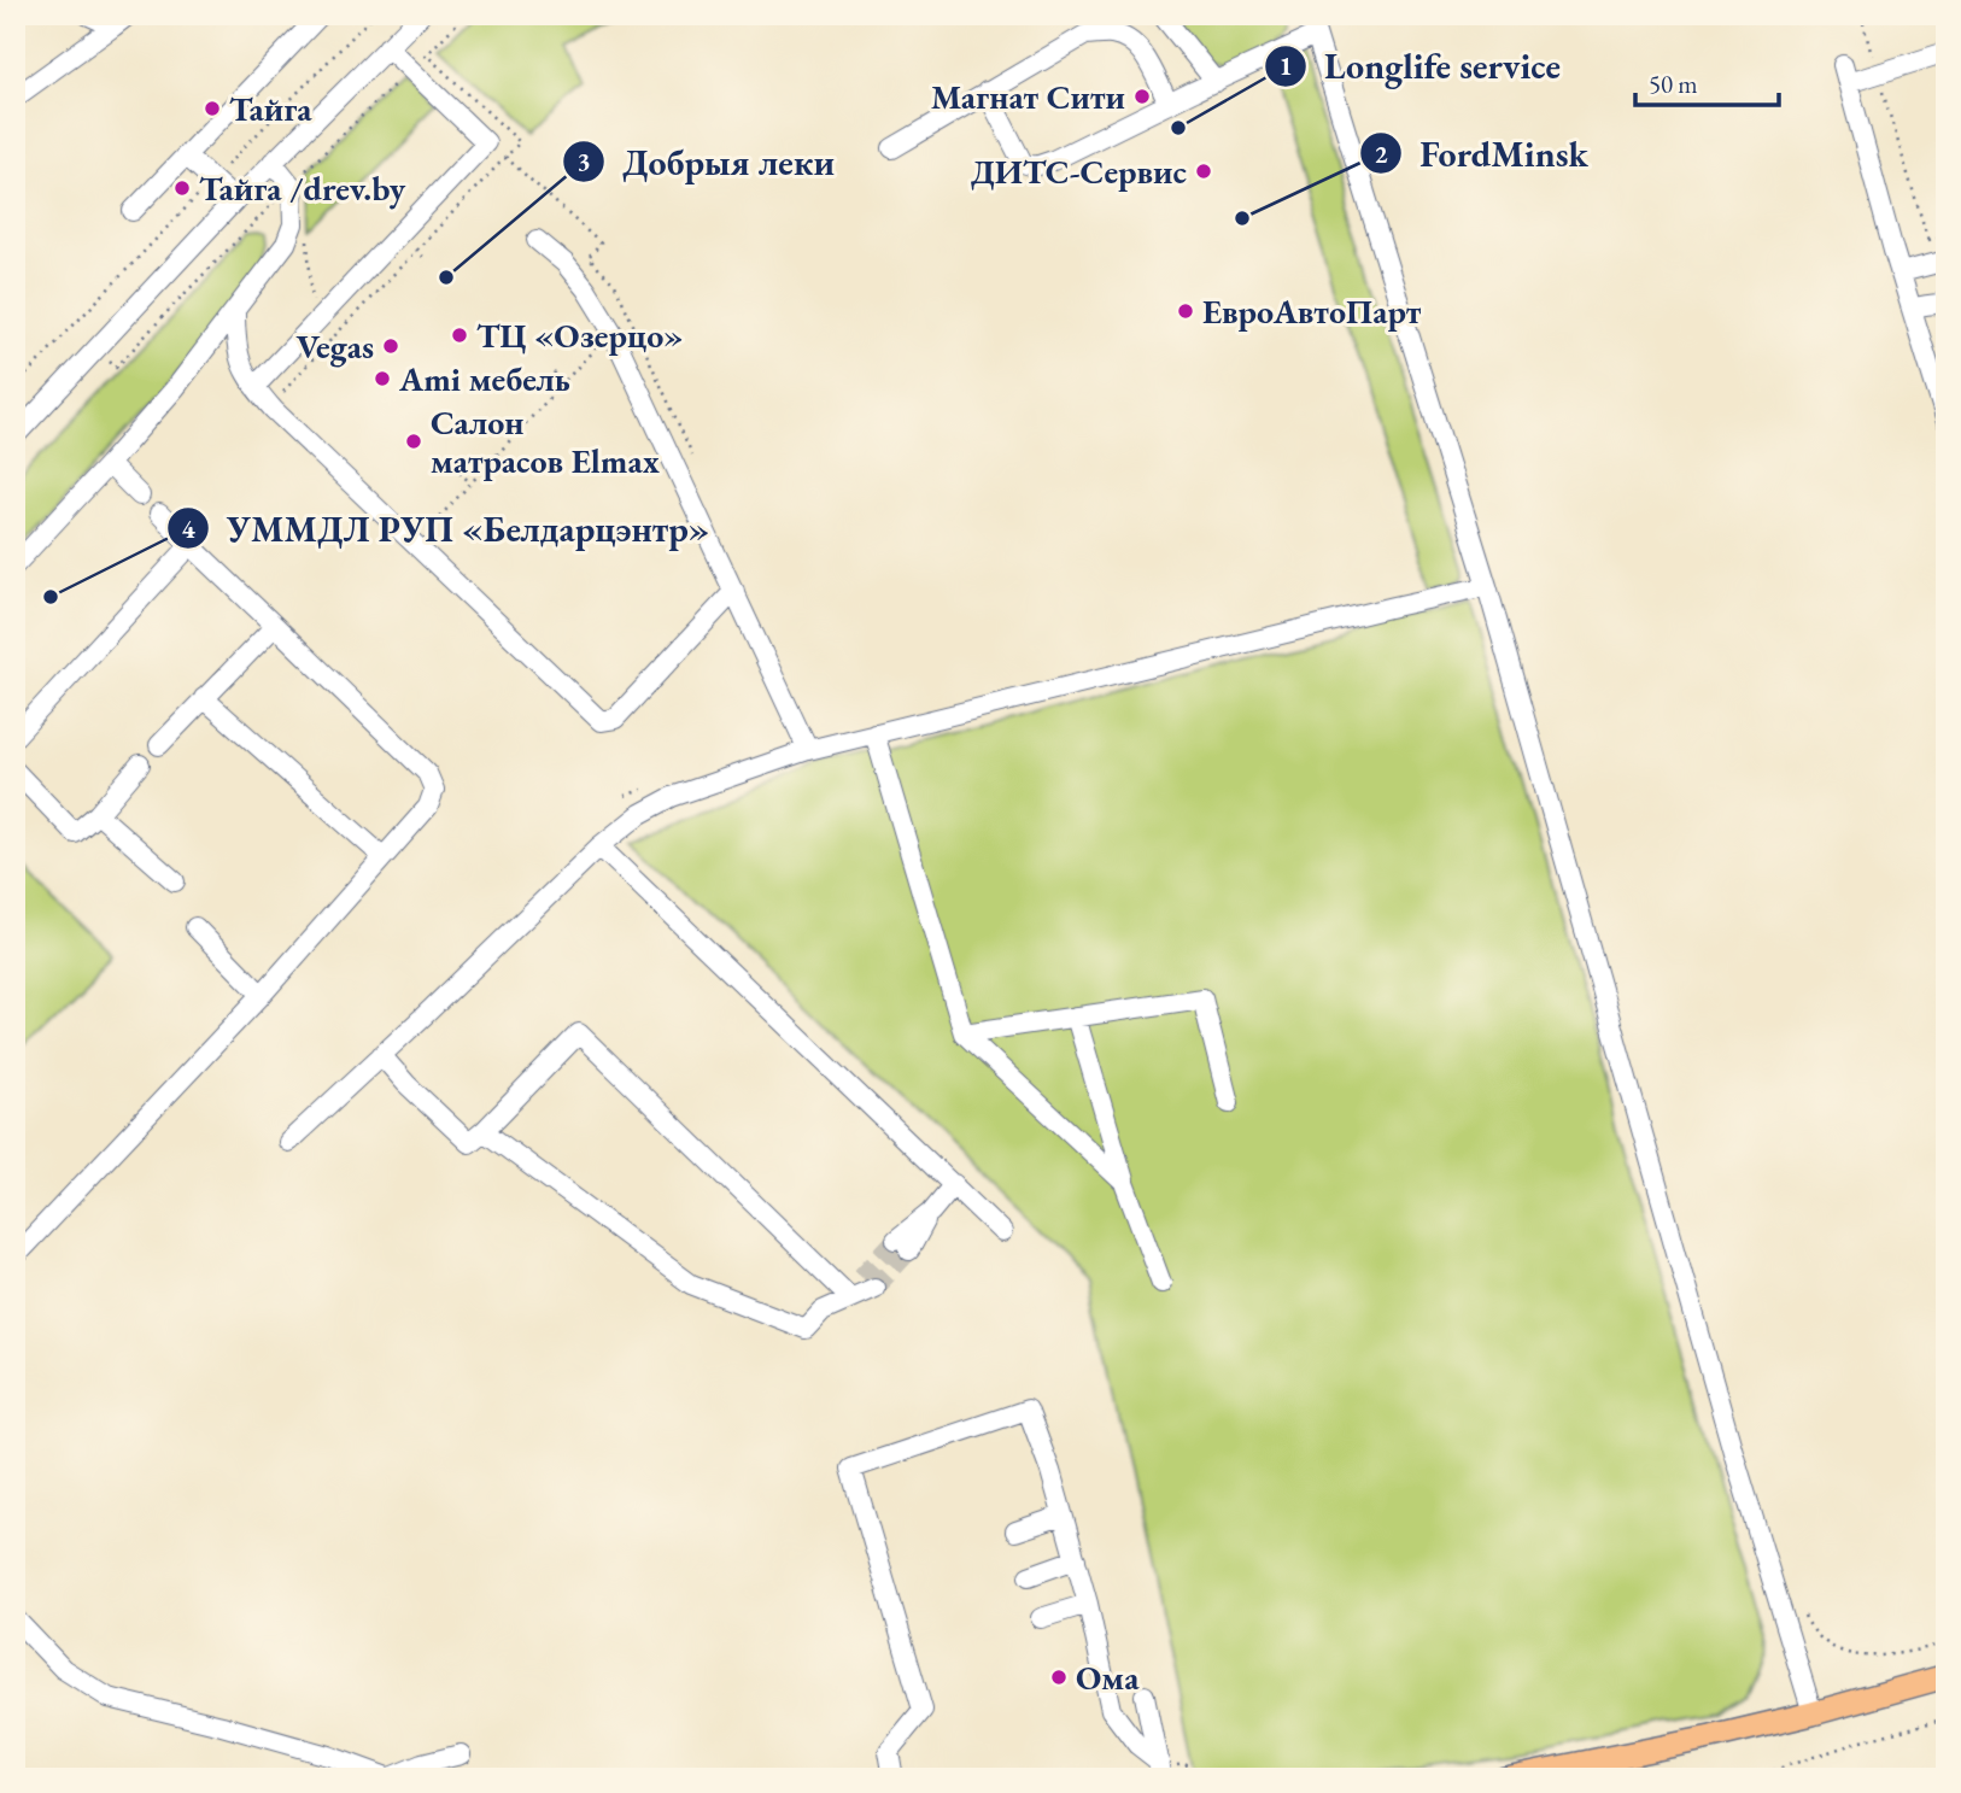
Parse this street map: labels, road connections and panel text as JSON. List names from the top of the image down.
{
  "places": [
    "Магнат Cити",
    "Тайга",
    "Longlife service",
    "ДИТС-Сервис",
    "Тайга /drev.by",
    "FordMinsk",
    "Добрыя леки",
    "ЕвроАвтоПарт",
    "ТЦ «Озерцо»",
    "Vegas",
    "Ami мебель",
    "Салон матрасов Elmax",
    "УММДЛ РУП «Белдарцэнтр»",
    "Ома"
  ],
  "scale_bar": "50 m"
}
